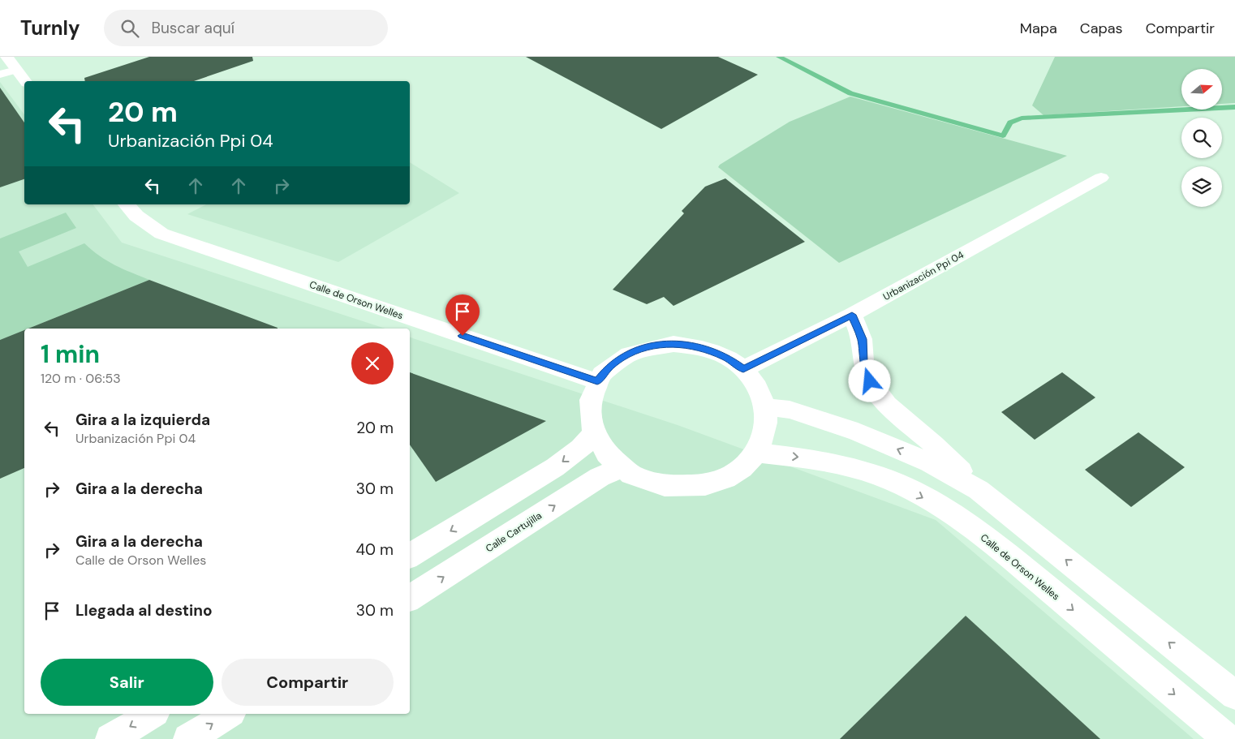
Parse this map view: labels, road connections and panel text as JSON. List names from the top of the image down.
{
  "streets": {
    "street": ["Urbanización Ppi 04", "Calle de Orson Welles", "Calle Cartujilla"]
  },
  "north": "right",
  "page": {
    "header": "Turnly",
    "search": "Buscar aquí",
    "nav": ["Mapa", "Capas", "Compartir"],
    "turn": ["20 m", "Urbanización Ppi 04"],
    "heading": ["1 min", "120 m · 06:53"],
    "list": [
      {
        "name": "Gira a la izquierda",
        "note": "Urbanización Ppi 04",
        "value": "20 m"
      },
      {
        "name": "Gira a la derecha",
        "value": "30 m"
      },
      {
        "name": "Gira a la derecha",
        "note": "Calle de Orson Welles",
        "value": "40 m"
      },
      {
        "name": "Llegada al destino",
        "value": "30 m"
      }
    ],
    "buttons": ["Salir", "Compartir"]
  }
}
